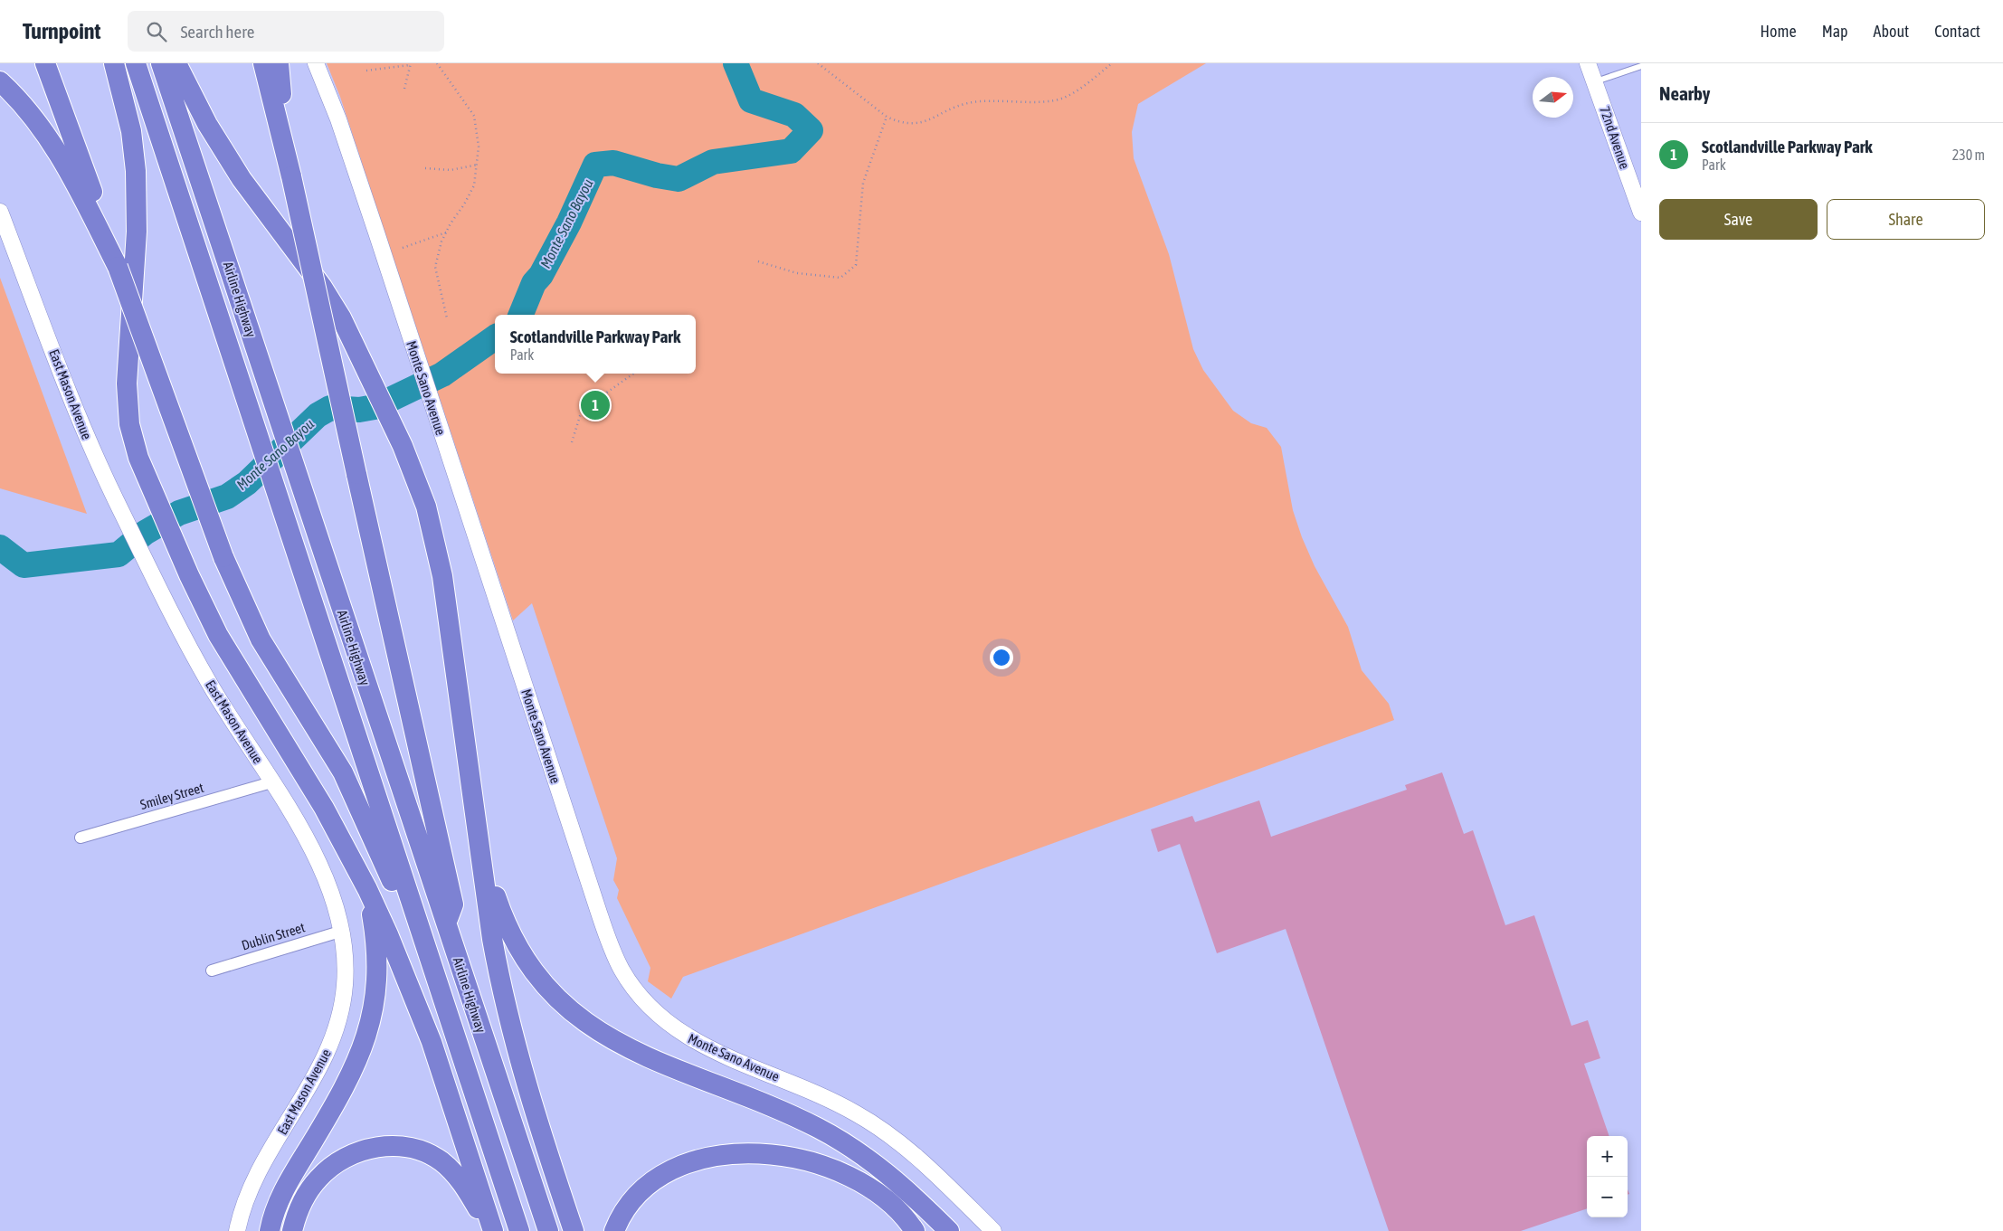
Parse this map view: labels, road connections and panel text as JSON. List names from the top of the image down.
{
  "streets": {
    "highway": ["Airline Highway"],
    "street": [
      "72nd Avenue",
      "Monte Sano Avenue",
      "East Mason Avenue",
      "Smiley Street",
      "Dublin Street"
    ]
  },
  "crossings": [
    ["East Mason Avenue", "Smiley Street"],
    ["East Mason Avenue", "Dublin Street"]
  ],
  "water": ["Monte Sano Bayou"],
  "north": "right",
  "page": {
    "header": "Turnpoint",
    "search": "Search here",
    "nav": [
      "Home",
      "Map",
      "About",
      "Contact"
    ],
    "heading": "Nearby",
    "list": [
      {
        "mark": "1",
        "name": "Scotlandville Parkway Park",
        "note": "Park",
        "value": "230 m"
      }
    ],
    "buttons": ["Save", "Share"],
    "popup": ["Scotlandville Parkway Park", "Park"],
    "pins": "1",
    "map_buttons": ["+", "−"]
  }
}
